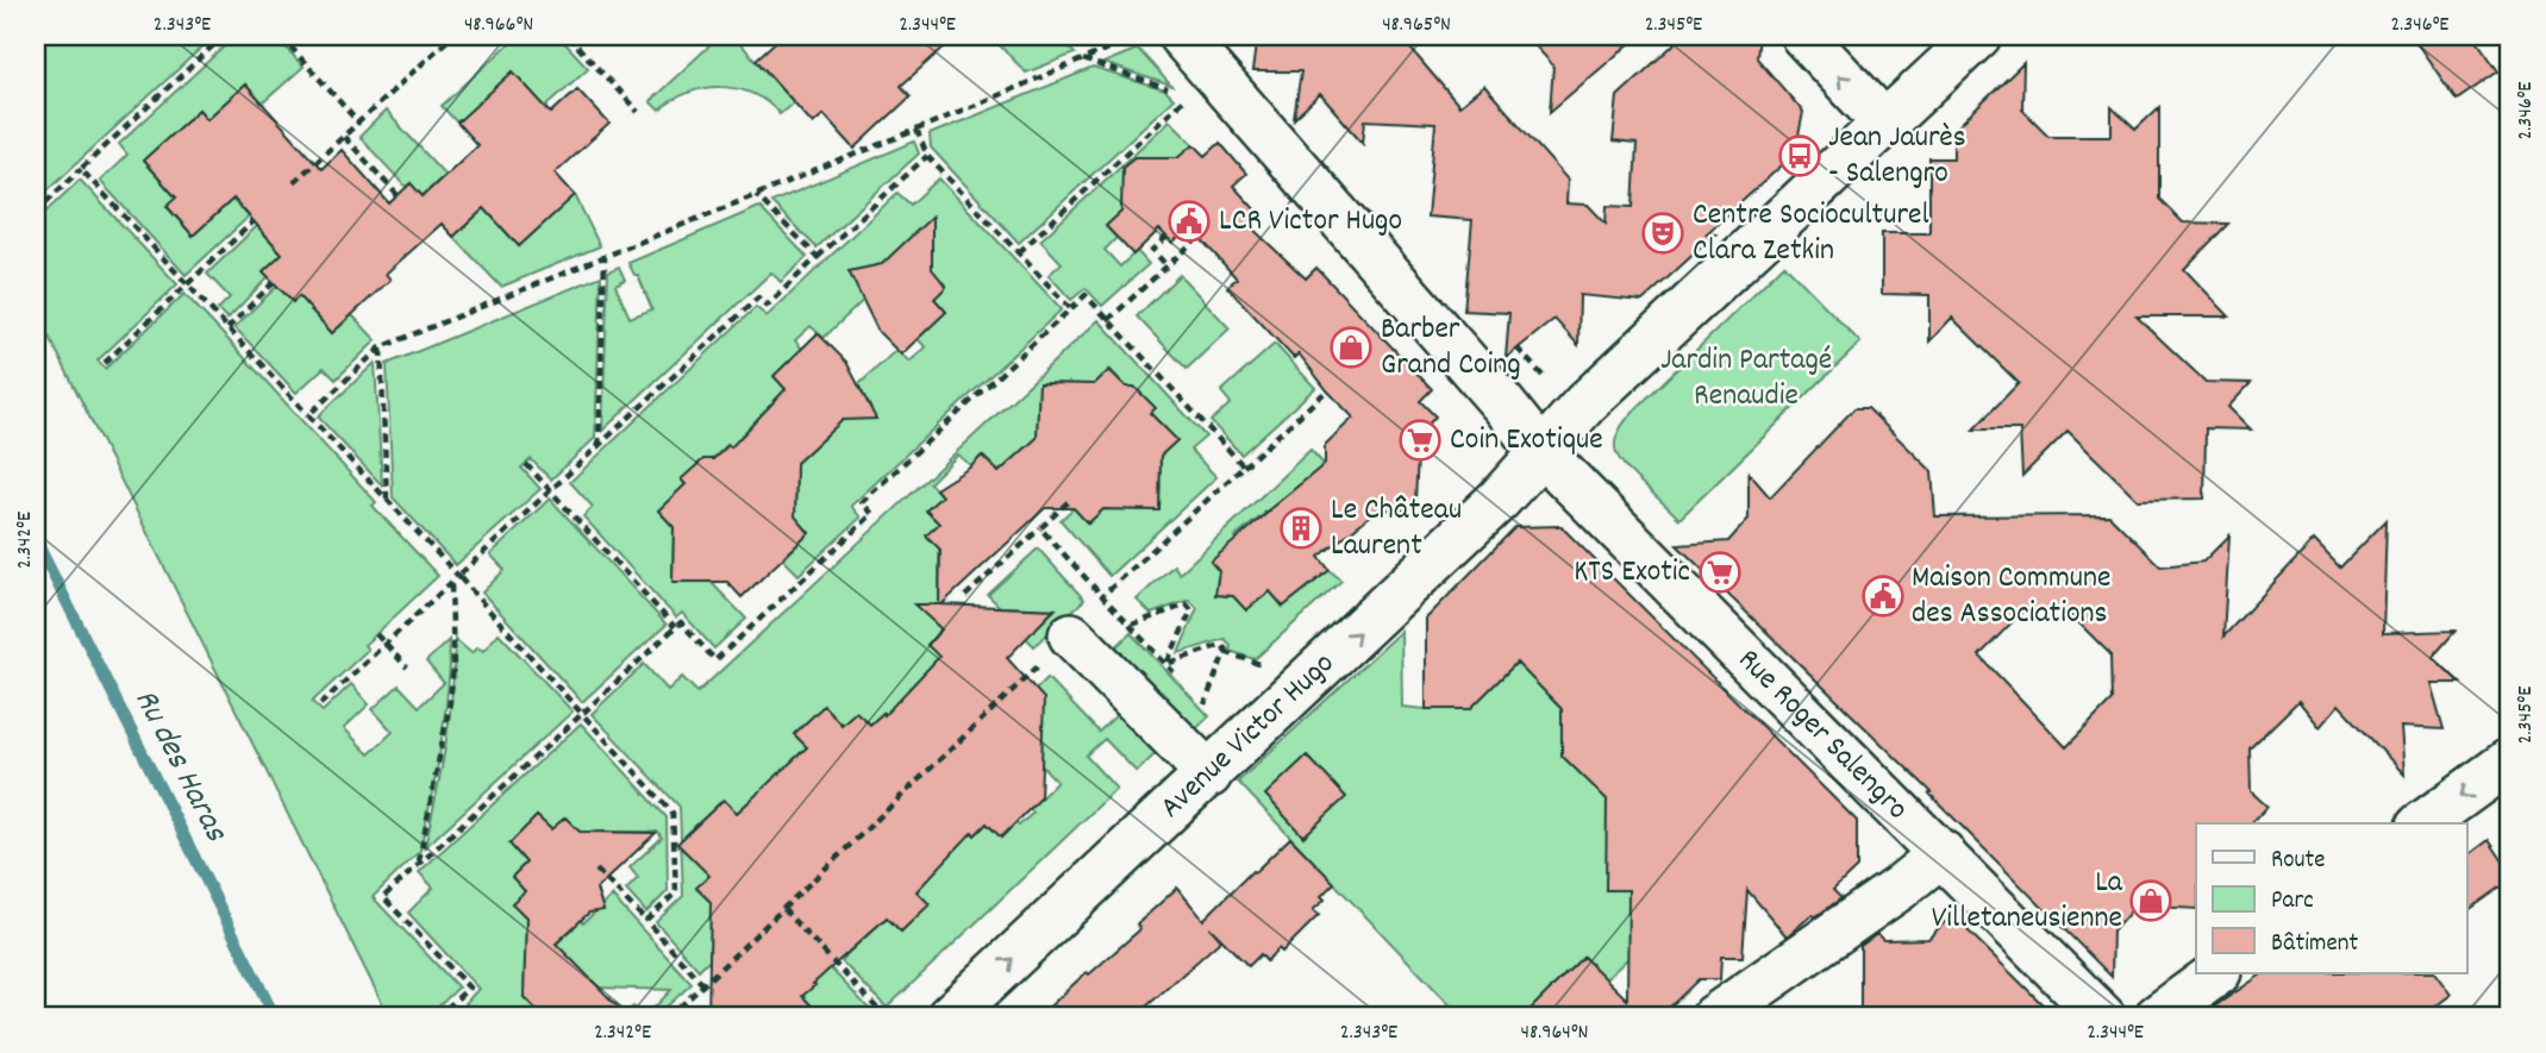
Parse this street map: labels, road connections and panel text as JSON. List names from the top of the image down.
{
  "streets": {
    "street": ["Rue Roger Salengro", "Avenue Victor Hugo"]
  },
  "crossings": [
    ["Rue Roger Salengro", "Avenue Victor Hugo"]
  ],
  "one_way": ["Avenue Victor Hugo"],
  "water": ["Ru des Haras"],
  "parks": ["Jardin Partagé Renaudie"],
  "places": {
    "bus stop": ["Jean Jaurès - Salengro"],
    "public building": ["LCR Victor Hugo", "Maison Commune des Associations"],
    "theatre": ["Centre Socioculturel Clara Zetkin"],
    "shop": ["Barber Grand Coing", "La Villetaneusienne"],
    "supermarket": ["Coin Exotique", "KTS Exotic"],
    "building": ["Le Château Laurent"]
  },
  "legend": ["Route", "Parc", "Bâtiment"],
  "coordinates": [
    "2.343°E",
    "48.966°N",
    "2.344°E",
    "48.965°N",
    "2.345°E",
    "2.346°E",
    "2.342°E",
    "48.964°N"
  ]
}
